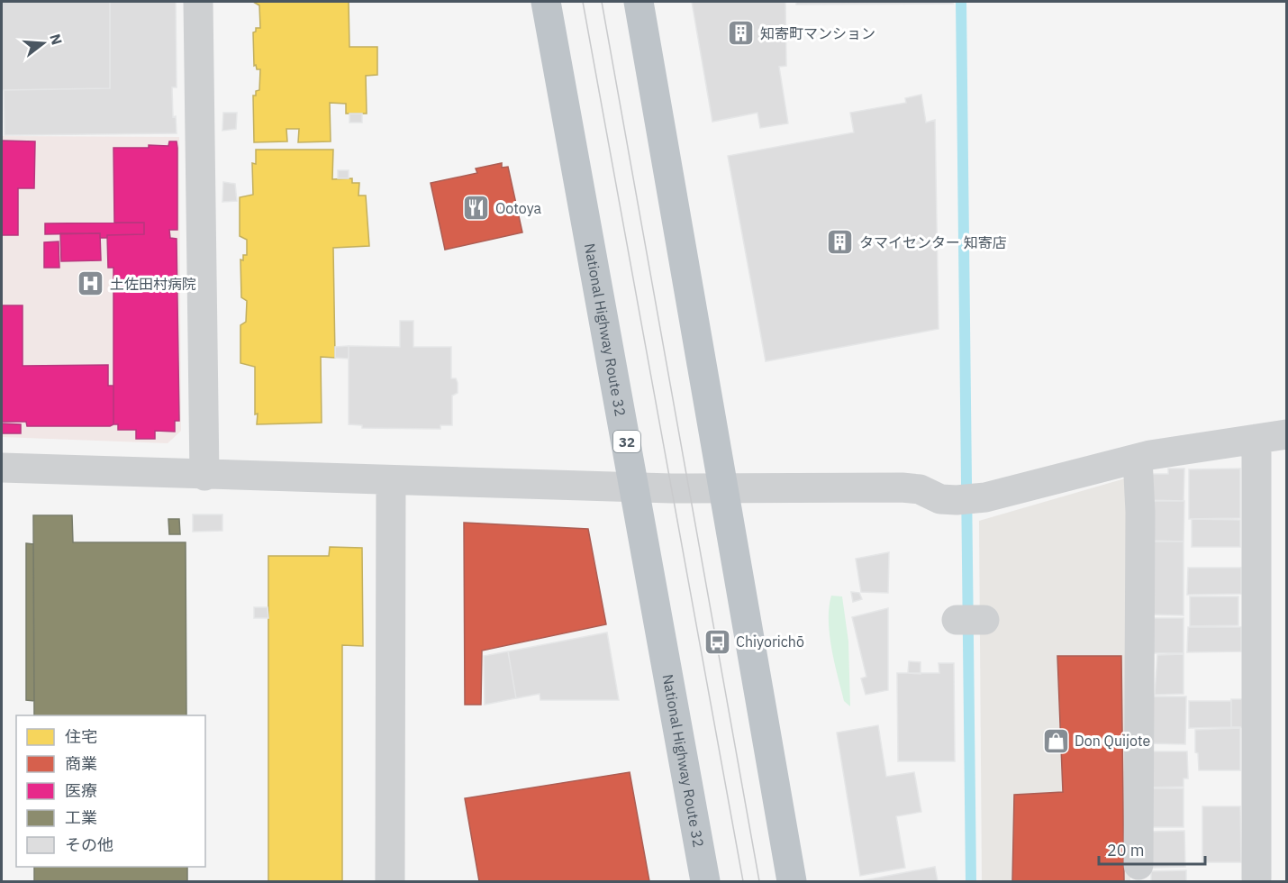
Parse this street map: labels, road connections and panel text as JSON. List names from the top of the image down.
{
  "streets": {
    "highway": ["National Highway Route 32", "32"]
  },
  "places": {
    "building": ["知寄町マンション", "タマイセンター 知寄店"],
    "restaurant": ["Ootoya"],
    "hospital": ["土佐田村病院"],
    "bus stop": ["Chiyorichō"],
    "shop": ["Don Quijote"]
  },
  "legend": [
    "住宅",
    "商業",
    "医療",
    "工業",
    "その他"
  ],
  "scale_bar": "20 m",
  "north": "right"
}
